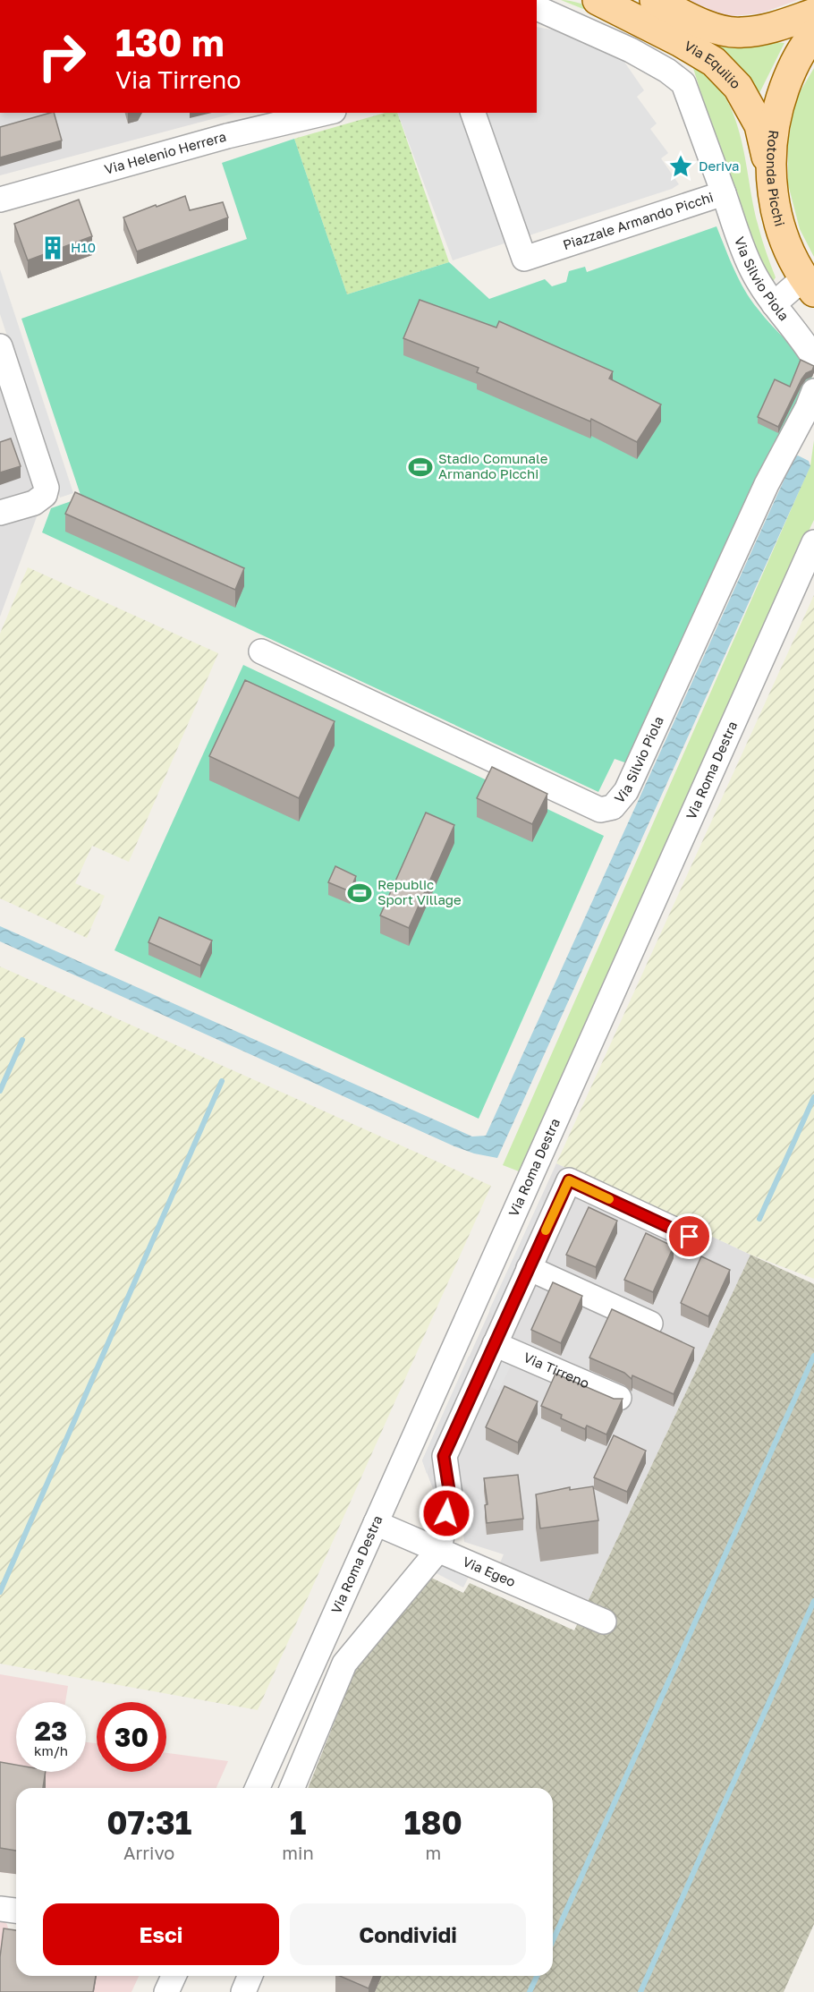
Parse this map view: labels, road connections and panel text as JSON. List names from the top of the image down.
{
  "streets": {
    "main road": ["Via Equilio", "Rotonda Picchi"],
    "street": [
      "Via Helenio Herrera",
      "Piazzale Armando Picchi",
      "Via Silvio Piola",
      "Via Roma Destra",
      "Via Tirreno",
      "Via Egeo"
    ]
  },
  "crossings": [
    ["Via Equilio", "Rotonda Picchi"],
    ["Piazzale Armando Picchi", "Via Silvio Piola"],
    ["Via Roma Destra", "Via Egeo"]
  ],
  "places": {
    "place": ["Deriva"],
    "building": ["H10"],
    "sports": ["Stadio Comunale Armando Picchi", "Republic Sport Village"]
  },
  "page": {
    "turn": ["130 m", "Via Tirreno"],
    "speed": "23 km/h",
    "limit": "30",
    "eta": [
      "07:31",
      "Arrivo",
      "1",
      "min",
      "180",
      "m"
    ],
    "buttons": ["Esci", "Condividi"]
  }
}
